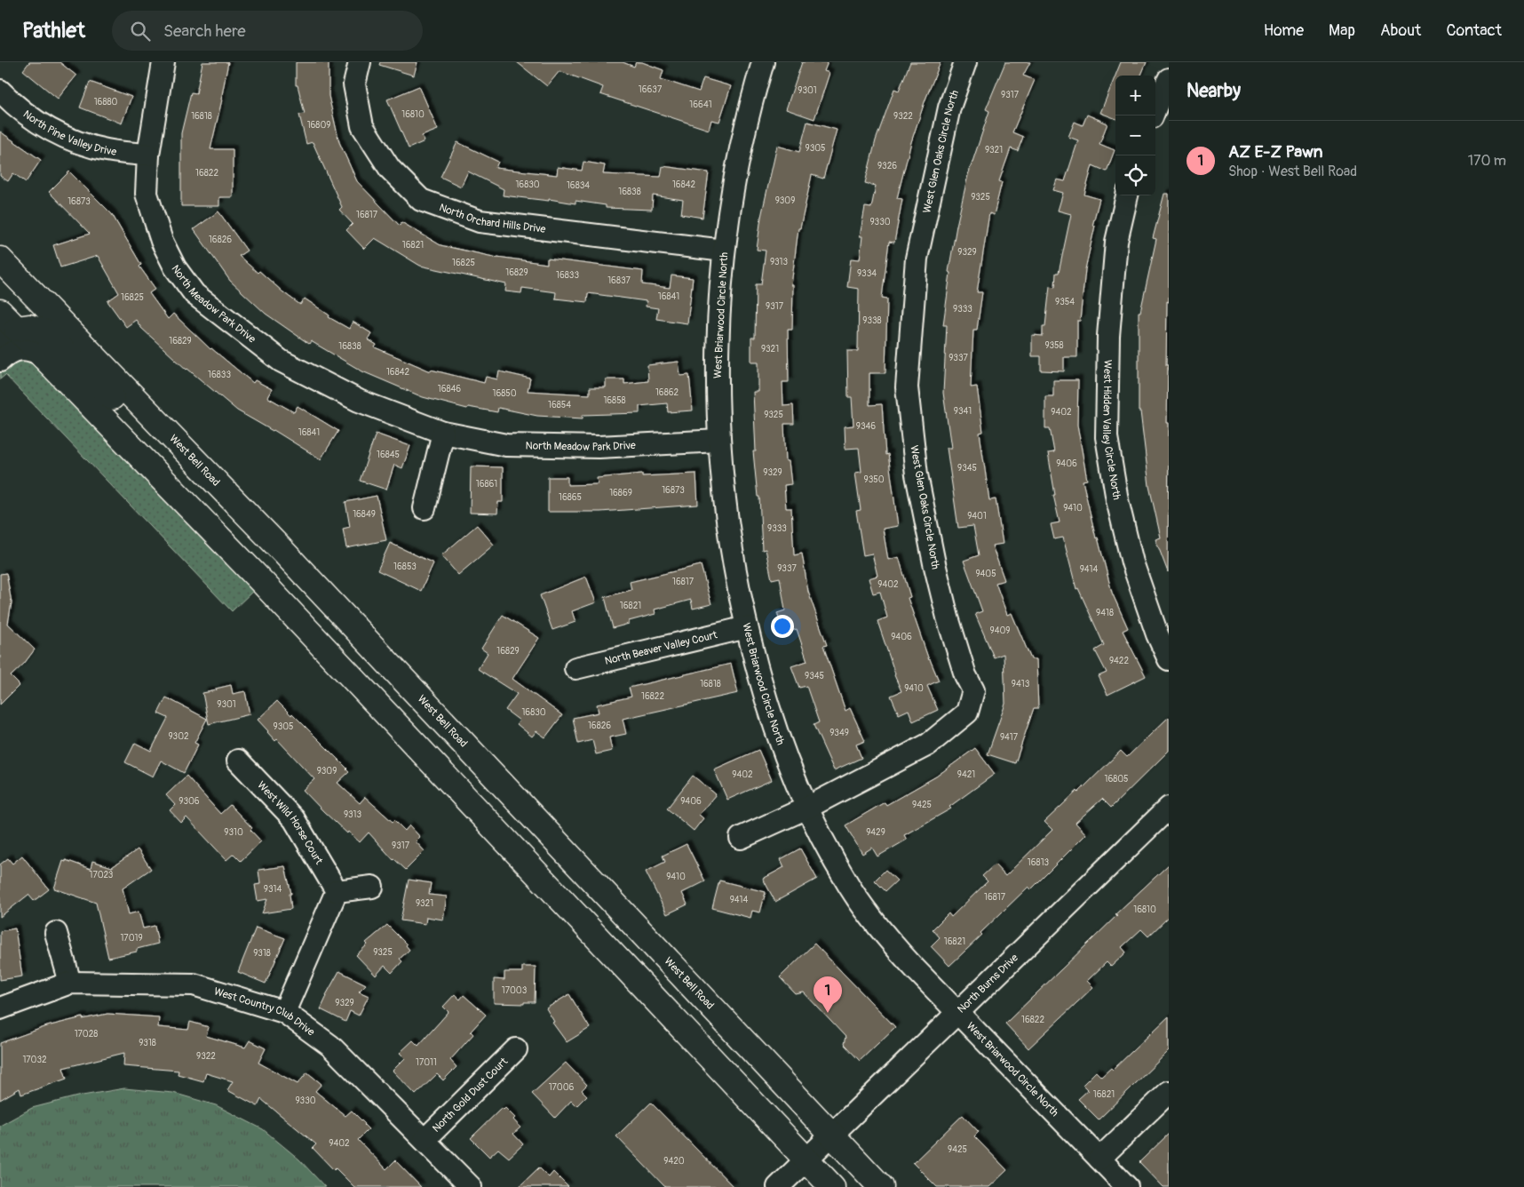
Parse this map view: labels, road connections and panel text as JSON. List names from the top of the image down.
{
  "streets": {
    "main road": ["West Bell Road"],
    "street": [
      "North Pine Valley Drive",
      "West Glen Oaks Circle North",
      "North Orchard Hills Drive",
      "North Meadow Park Drive",
      "West Briarwood Circle North",
      "West Hidden Valley Circle North",
      "North Beaver Valley Court",
      "West Wild Horse Court",
      "North Burns Drive",
      "West Country Club Drive",
      "North Gold Dust Court"
    ]
  },
  "crossings": [
    ["North Pine Valley Drive", "North Meadow Park Drive"],
    ["West Glen Oaks Circle North", "West Briarwood Circle North"],
    ["North Orchard Hills Drive", "West Briarwood Circle North"],
    ["North Meadow Park Drive", "West Briarwood Circle North"],
    ["West Briarwood Circle North", "North Beaver Valley Court"],
    ["West Briarwood Circle North", "North Burns Drive"],
    ["West Bell Road", "North Burns Drive"],
    ["West Country Club Drive", "North Gold Dust Court"]
  ],
  "house_numbers": [
    "16637",
    "9301",
    "9317",
    "16880",
    "16641",
    "16810",
    "16818",
    "9322",
    "16809",
    "9305",
    "9321",
    "9326",
    "16822",
    "16830",
    "16842",
    "16834",
    "16838",
    "9325",
    "9309",
    "16873",
    "16817",
    "9330",
    "16826",
    "16821",
    "9329",
    "9313",
    "16825",
    "16829",
    "9334",
    "16833",
    "16837",
    "16841",
    "16825",
    "9354",
    "9317",
    "9333",
    "9338",
    "16829",
    "9358",
    "16838",
    "9321",
    "9337",
    "16842",
    "16833",
    "16846",
    "16862",
    "16850",
    "16858",
    "16854",
    "9341",
    "9402",
    "9325",
    "9346",
    "16841",
    "16845",
    "9406",
    "9345",
    "9329",
    "9350",
    "16861",
    "16873",
    "16869",
    "16865",
    "9410",
    "16849",
    "9401",
    "9333",
    "16853",
    "9337",
    "9414",
    "9405",
    "16817",
    "9402",
    "16821",
    "9418",
    "9409",
    "9406",
    "16829",
    "9422",
    "9345",
    "16818",
    "9413",
    "9410",
    "16822",
    "9301",
    "16830",
    "16826",
    "9305",
    "9349",
    "9302",
    "9417",
    "9309",
    "9402",
    "9421",
    "16805",
    "9306",
    "9406",
    "9425",
    "9313",
    "9310",
    "9429",
    "9317",
    "16813",
    "17023",
    "9410",
    "9314",
    "16817",
    "9414",
    "9321",
    "16810",
    "17019",
    "16821",
    "9325",
    "9318",
    "17003",
    "9329",
    "16822",
    "17028",
    "9318",
    "9322",
    "17032",
    "17011",
    "17006",
    "16821",
    "9330",
    "9402",
    "9425",
    "9420"
  ],
  "page": {
    "header": "Pathlet",
    "search": "Search here",
    "nav": [
      "Home",
      "Map",
      "About",
      "Contact"
    ],
    "heading": "Nearby",
    "map_buttons": ["+", "−"],
    "list": [
      {
        "mark": "1",
        "name": "AZ E-Z Pawn",
        "note": "Shop · West Bell Road",
        "value": "170 m"
      }
    ],
    "pins": "1"
  }
}
